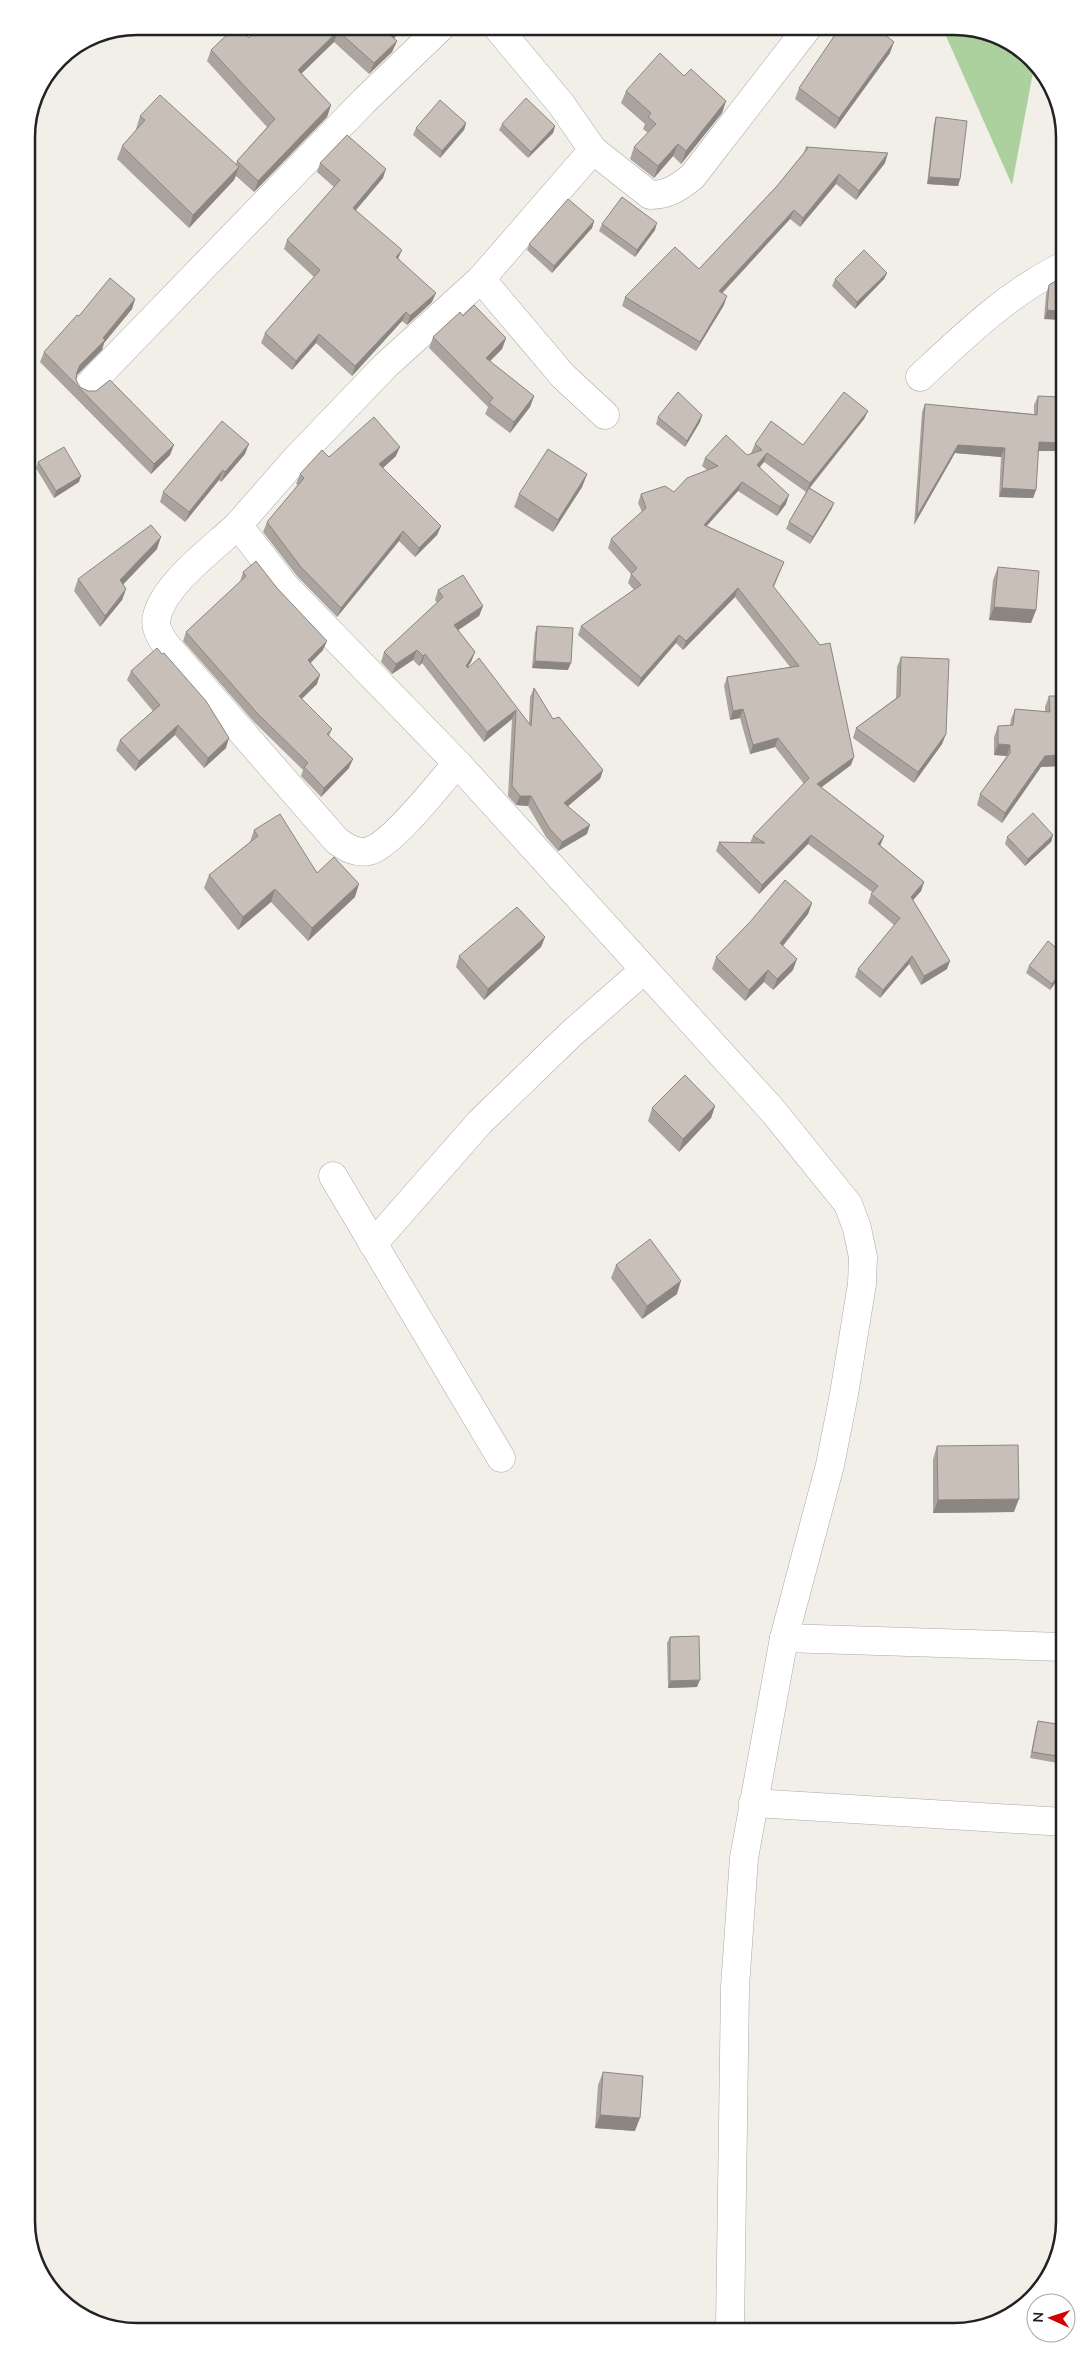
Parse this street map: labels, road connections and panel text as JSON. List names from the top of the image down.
{
  "north": "left"
}
